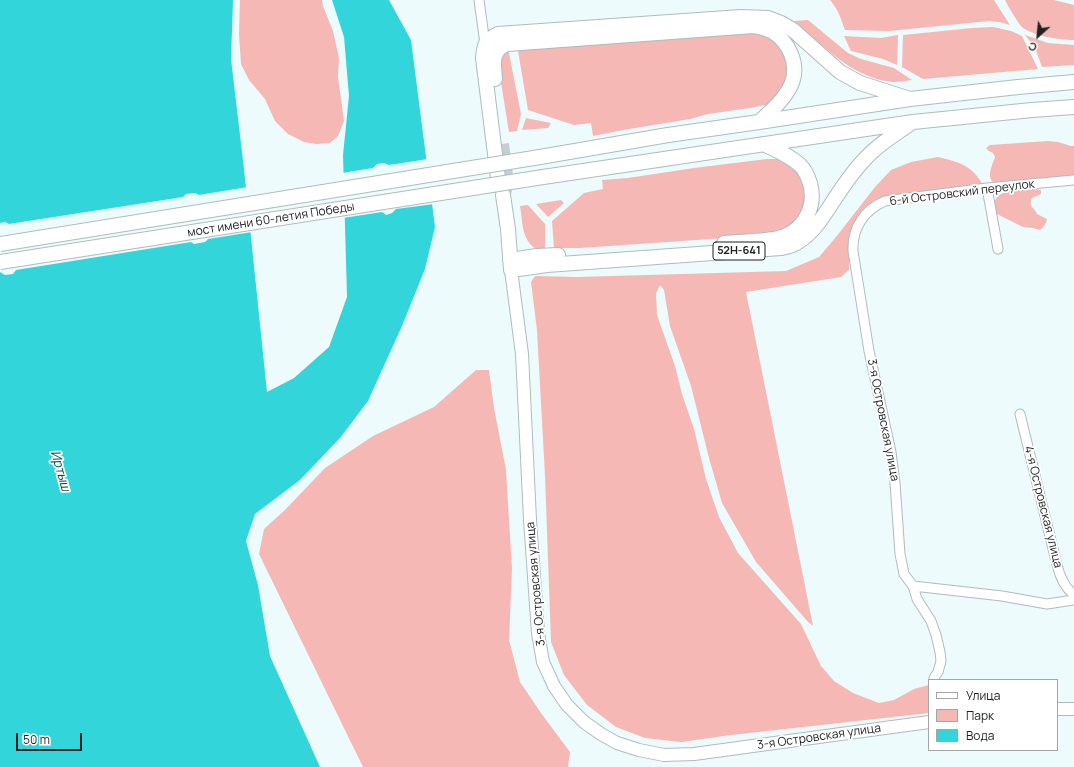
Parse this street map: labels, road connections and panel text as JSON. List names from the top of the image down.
{
  "streets": {
    "main road": ["мост имени 60-летия Победы", "52Н-641", "3-я Островская улица"],
    "street": ["6-й Островский переулок", "4-я Островская улица"]
  },
  "crossings": [
    ["6-й Островский переулок", "3-я Островская улица"],
    ["мост имени 60-летия Победы", "52Н-641"],
    ["52Н-641", "3-я Островская улица"]
  ],
  "water": ["Иртыш"],
  "legend": ["Улица", "Парк", "Вода"],
  "scale_bar": "50 m",
  "north": "bottom left"
}
